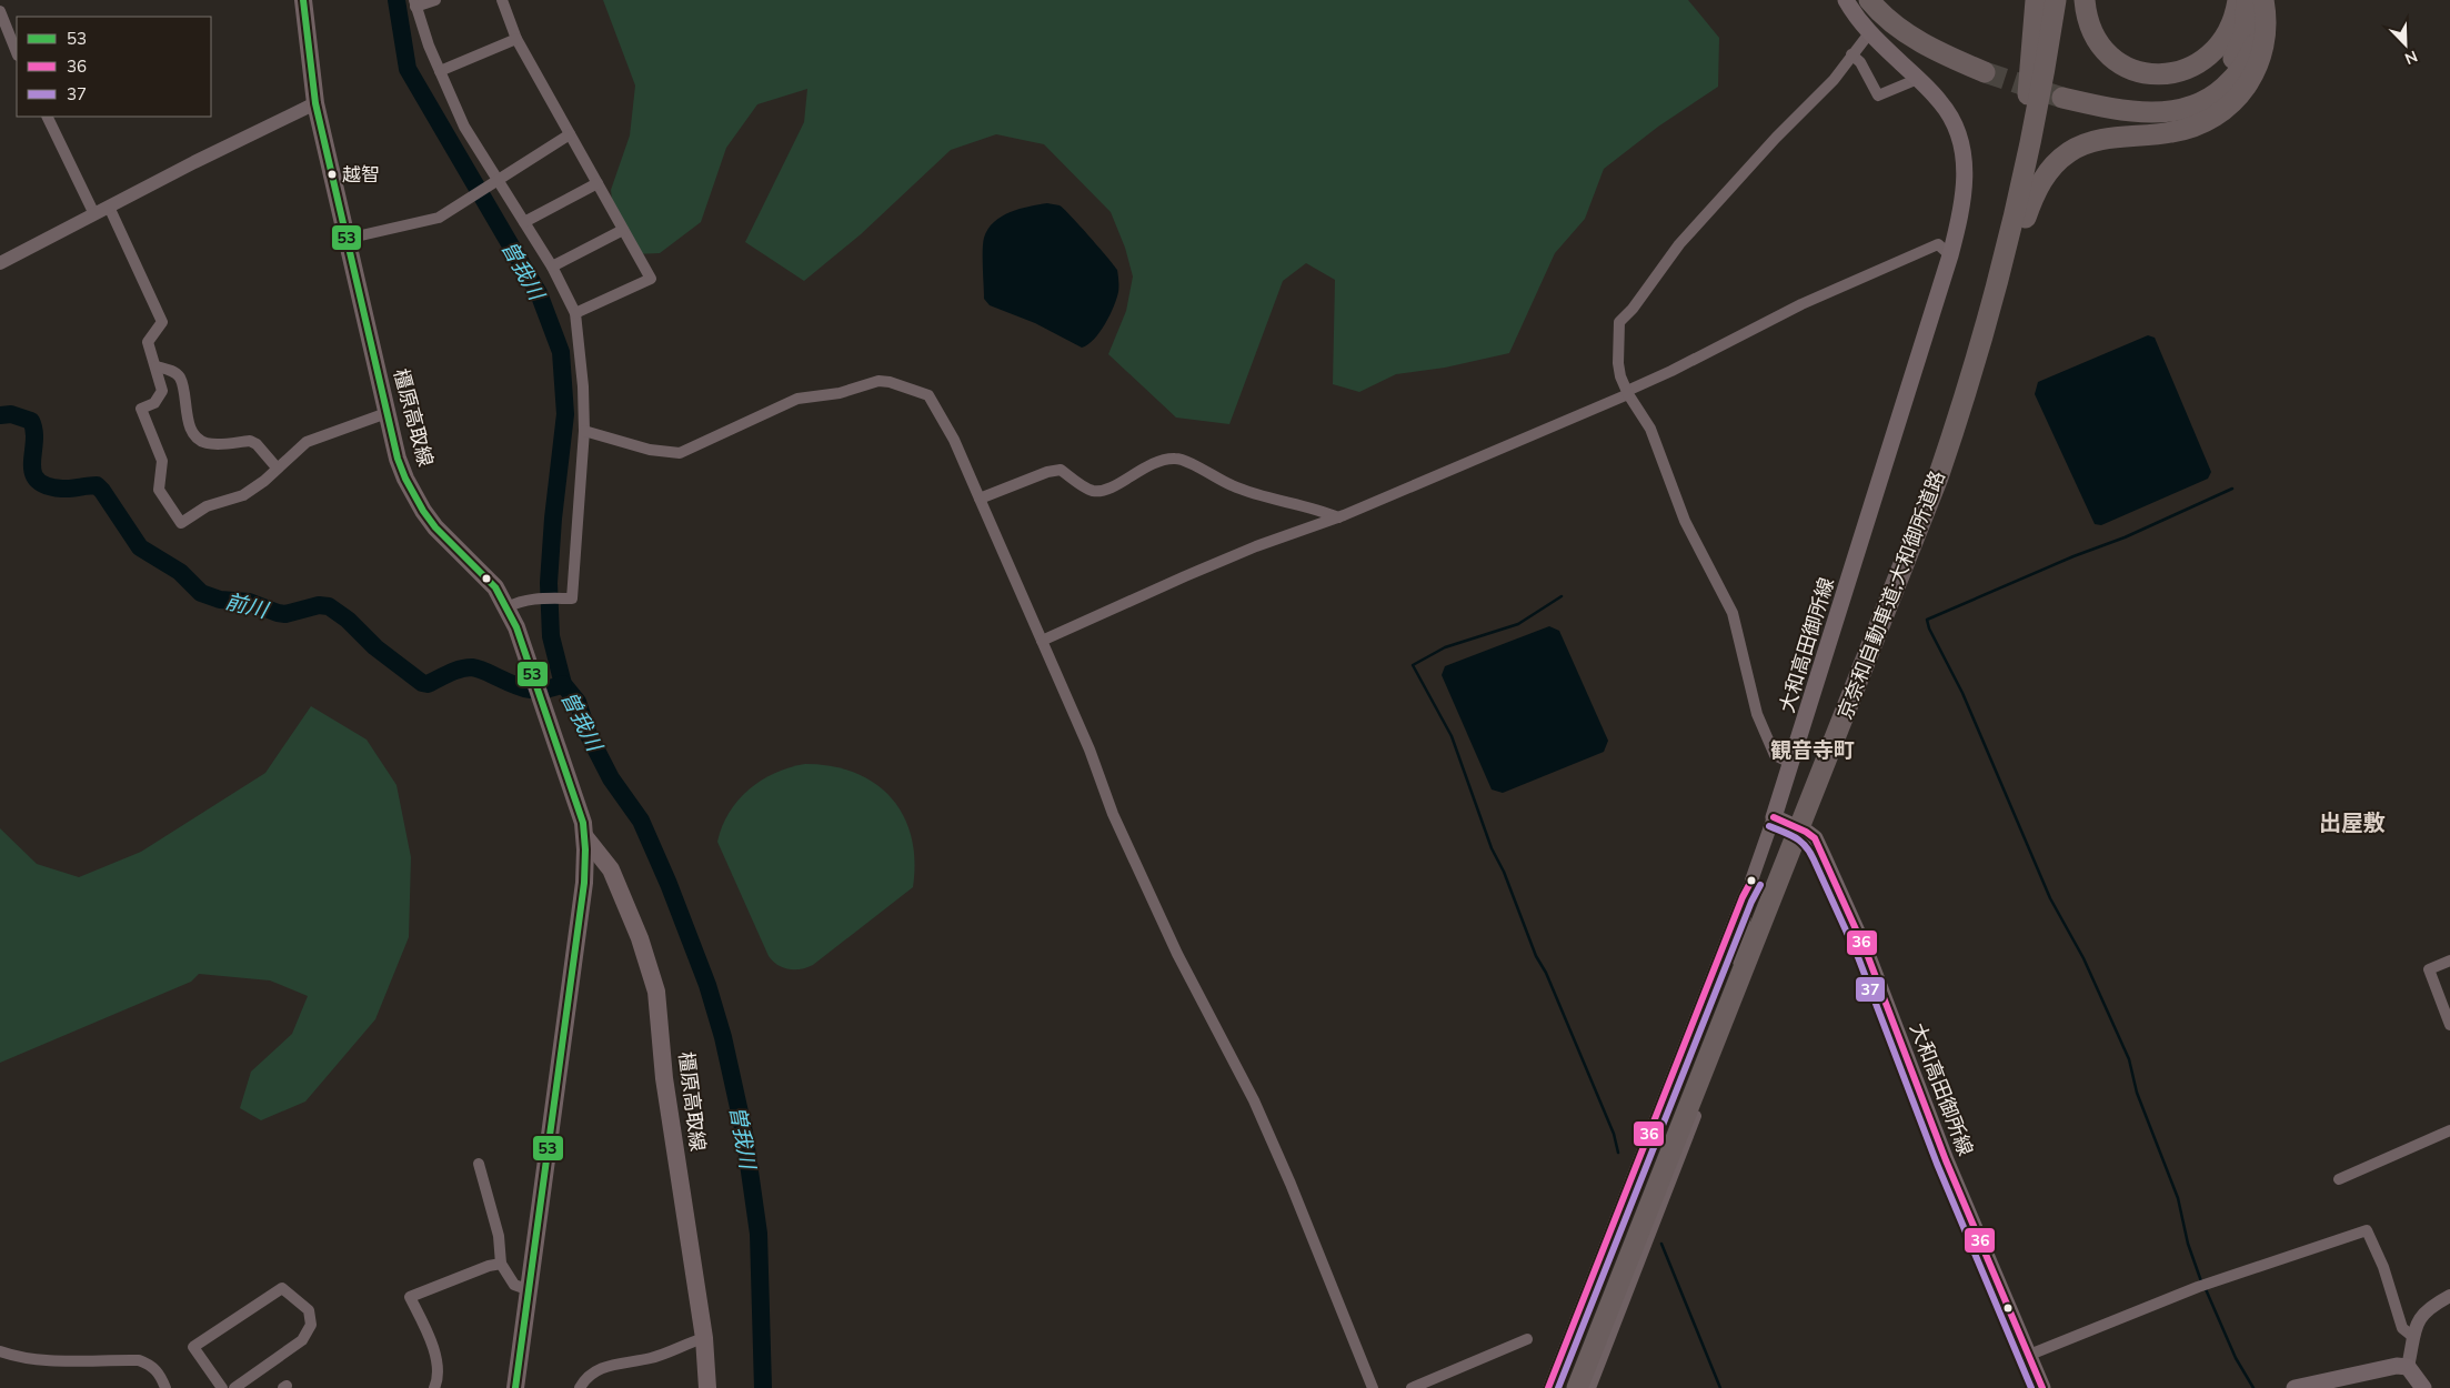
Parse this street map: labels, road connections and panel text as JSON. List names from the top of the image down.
{
  "streets": {
    "highway": ["京奈和自動車道;大和御所道路"],
    "main road": ["橿原高取線", "大和高田御所線"]
  },
  "districts": ["観音寺町", "出屋敷"],
  "water": ["曽我川", "前川"],
  "places": ["越智"],
  "lines": ["transit line 53", "transit line 36", "transit line 37"],
  "legend": ["53", "36", "37"],
  "north": "bottom right"
}
